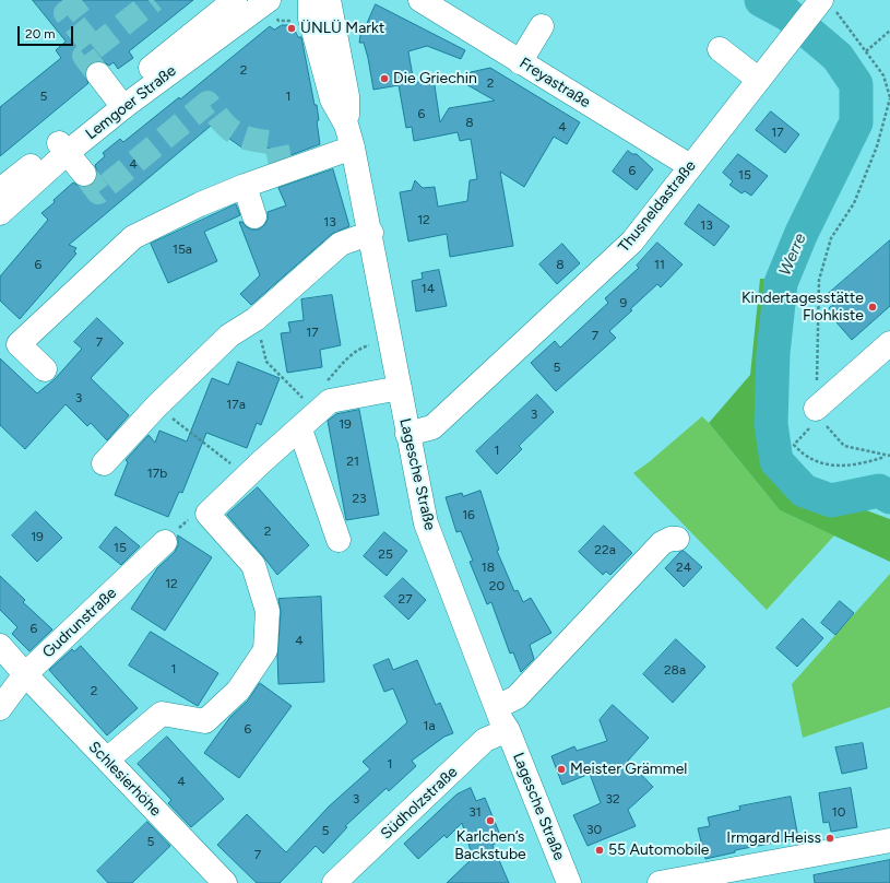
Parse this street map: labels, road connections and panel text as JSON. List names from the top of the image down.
{
  "streets": {
    "street": [
      "Freyastraße",
      "Lemgoer Straße",
      "Thusneldastraße",
      "Lagesche Straße",
      "Gudrunstraße",
      "Schlesierhöhe",
      "Südholzstraße"
    ]
  },
  "crossings": [
    ["Freyastraße", "Thusneldastraße"],
    ["Thusneldastraße", "Lagesche Straße"],
    ["Lagesche Straße", "Südholzstraße"],
    ["Gudrunstraße", "Schlesierhöhe"]
  ],
  "water": ["Werre"],
  "places": [
    "ÜNLÜ Markt",
    "Die Griechin",
    "Kindertagesstätte Flohkiste",
    "Meister Grämmel",
    "Karlchen’s Backstube",
    "Irmgard Heiss",
    "55 Automobile"
  ],
  "house_numbers": [
    "2",
    "2",
    "5",
    "1",
    "6",
    "8",
    "4",
    "17",
    "4",
    "6",
    "15",
    "12",
    "13",
    "13",
    "15a",
    "6",
    "8",
    "11",
    "14",
    "9",
    "17",
    "7",
    "7",
    "5",
    "3",
    "17a",
    "3",
    "19",
    "1",
    "21",
    "17b",
    "23",
    "16",
    "2",
    "19",
    "15",
    "22a",
    "25",
    "18",
    "24",
    "12",
    "20",
    "27",
    "6",
    "4",
    "1",
    "28a",
    "2",
    "1a",
    "6",
    "1",
    "4",
    "3",
    "32",
    "31",
    "10",
    "30",
    "5",
    "5",
    "7"
  ],
  "scale_bar": "20 m"
}
